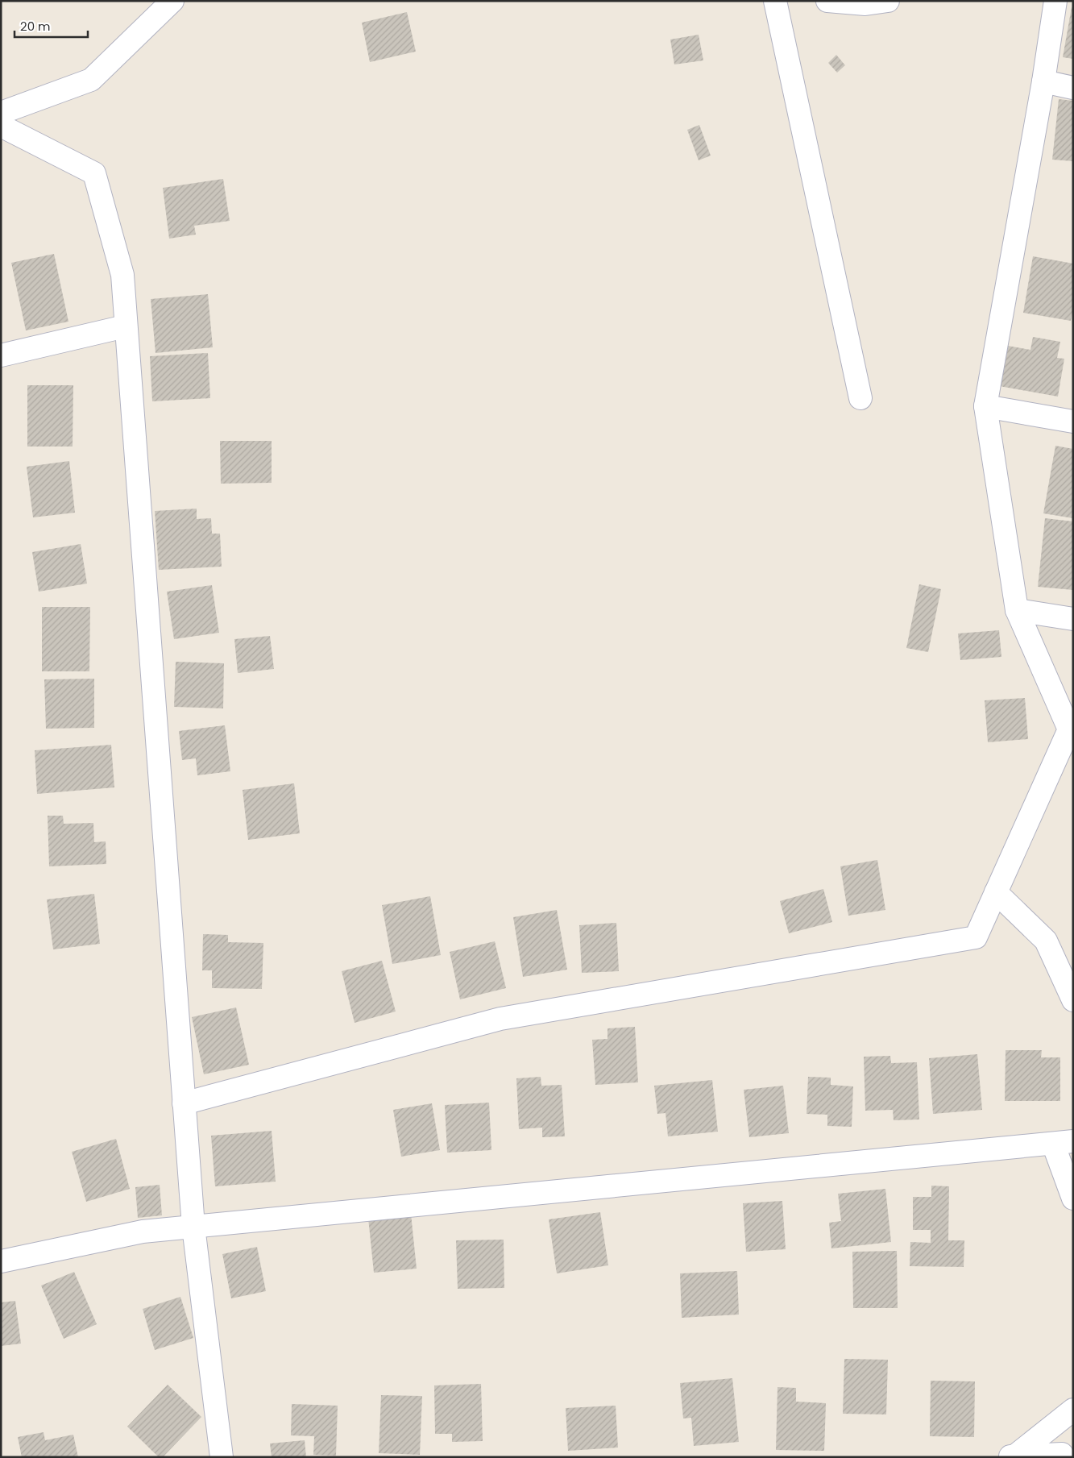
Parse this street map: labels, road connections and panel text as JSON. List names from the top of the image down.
{
  "scale_bar": "20 m"
}
